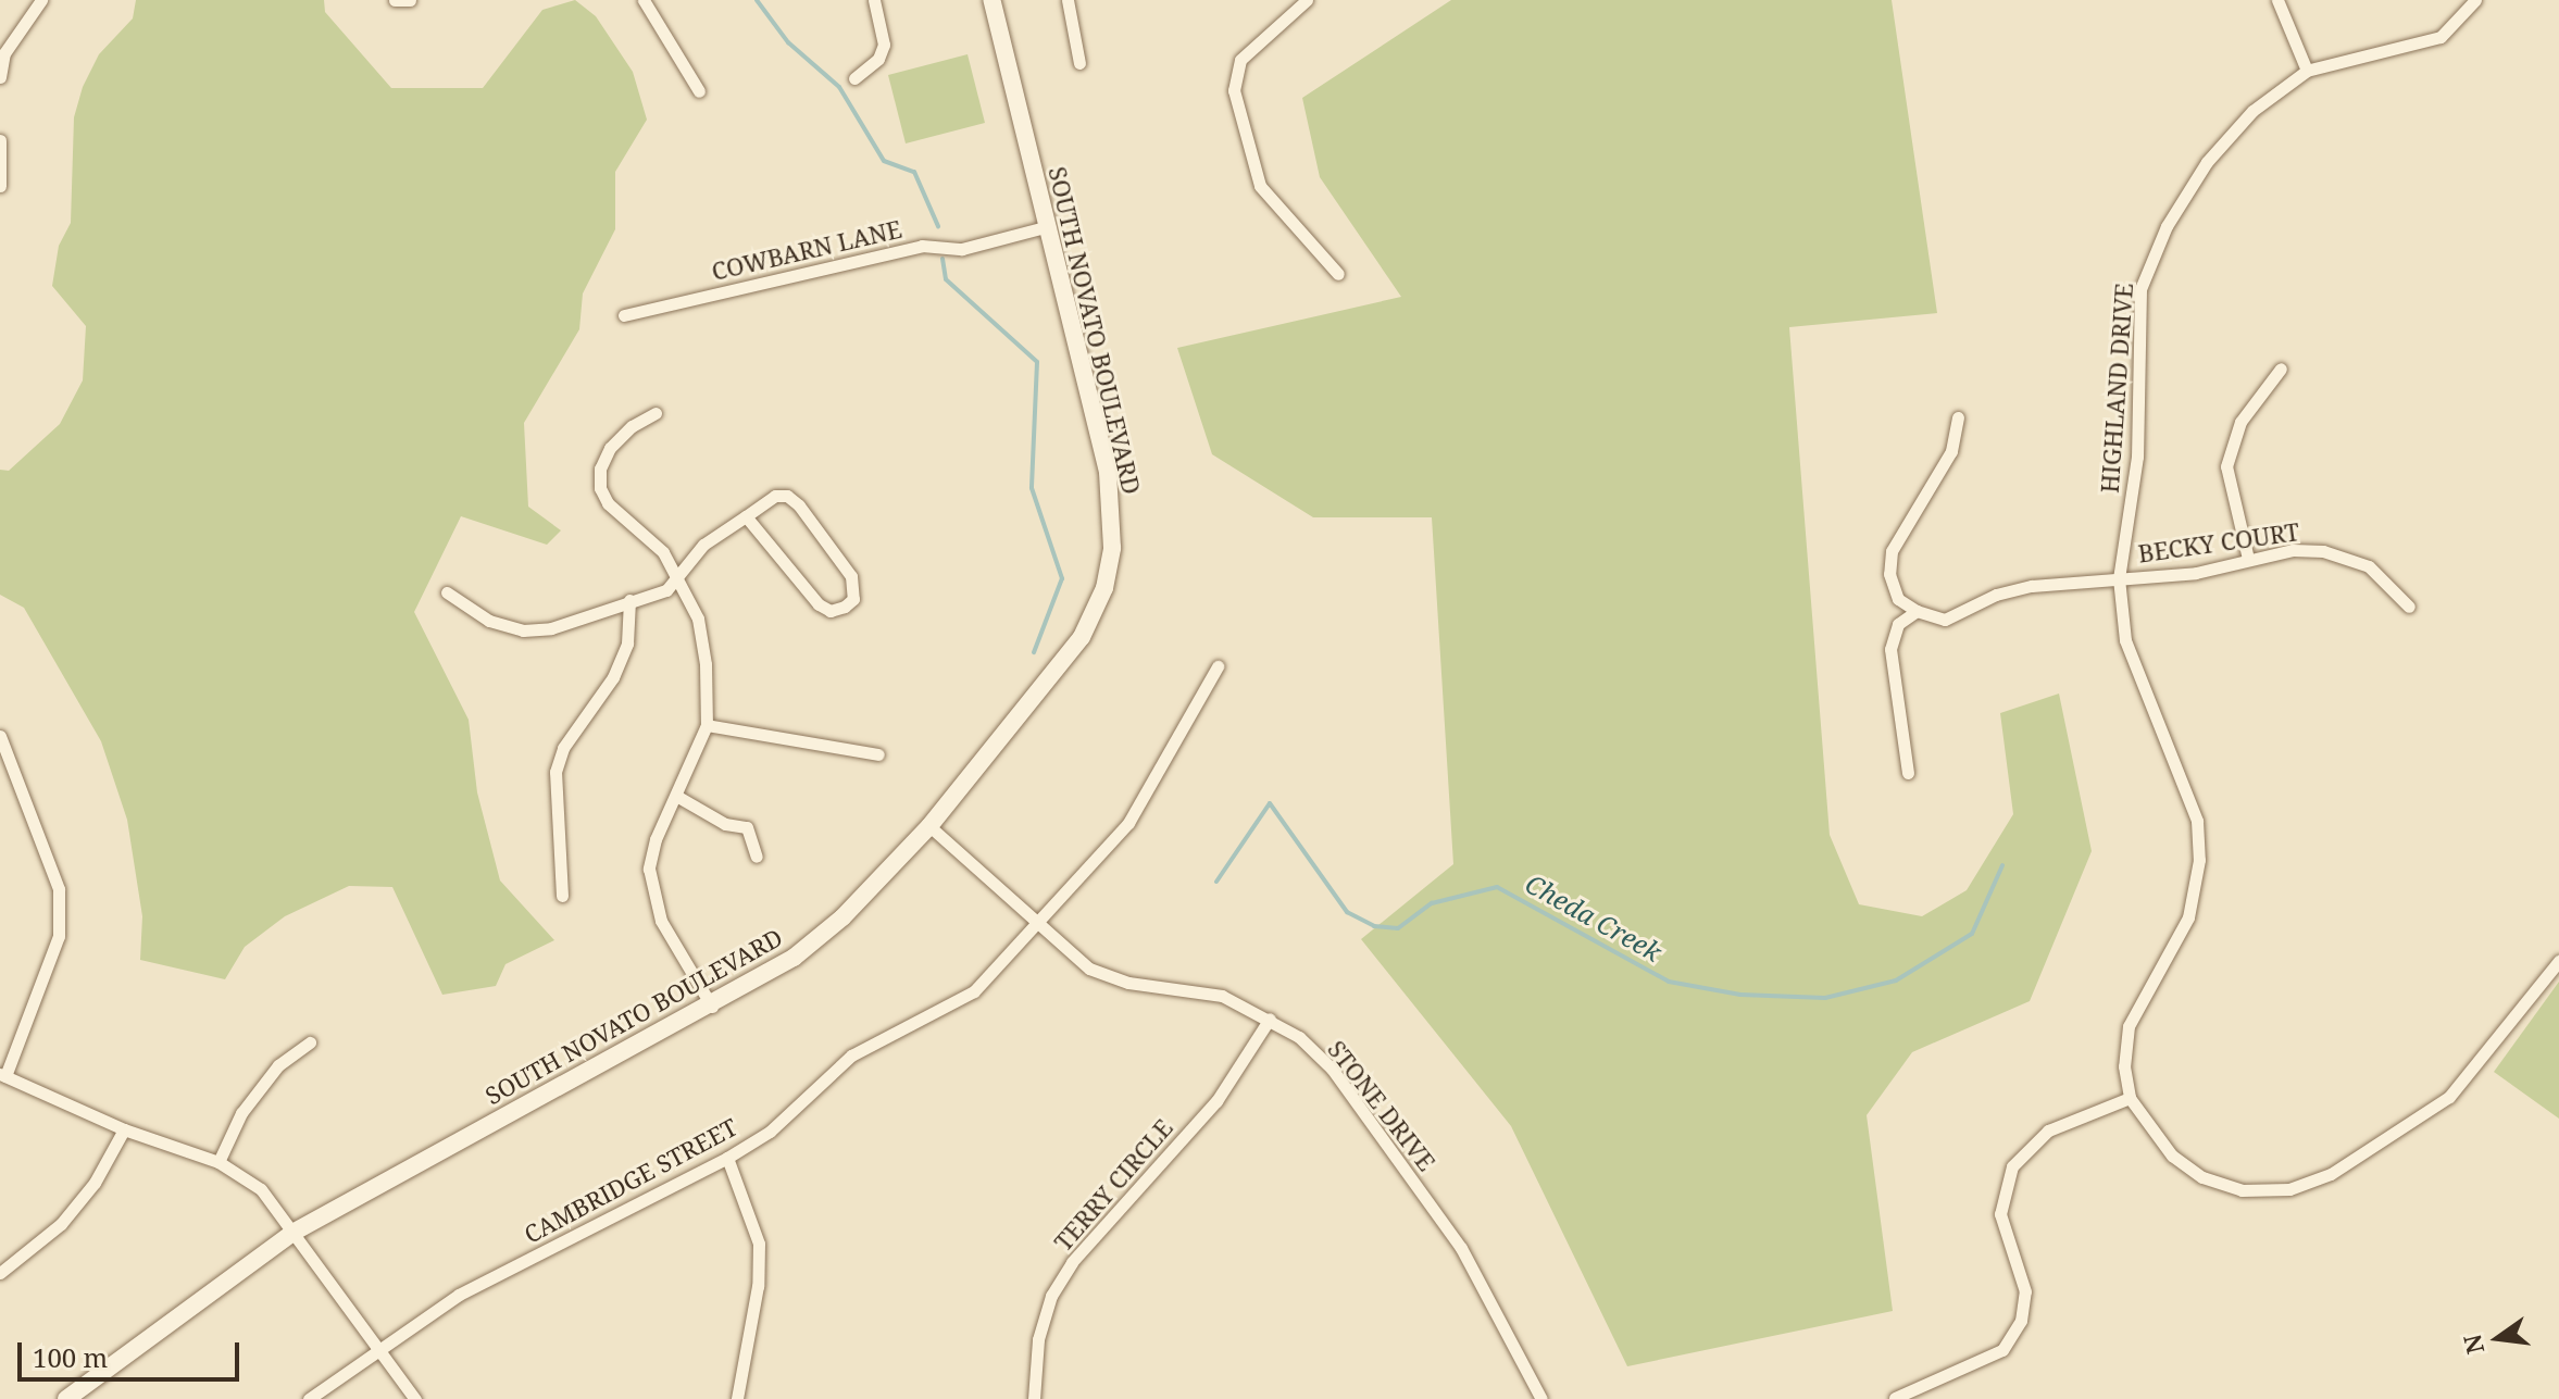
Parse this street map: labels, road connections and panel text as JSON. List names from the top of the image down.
{
  "streets": {
    "main road": ["SOUTH NOVATO BOULEVARD"],
    "street": [
      "COWBARN LANE",
      "HIGHLAND DRIVE",
      "BECKY COURT",
      "STONE DRIVE",
      "CAMBRIDGE STREET",
      "TERRY CIRCLE"
    ]
  },
  "crossings": [
    ["COWBARN LANE", "SOUTH NOVATO BOULEVARD"],
    ["SOUTH NOVATO BOULEVARD", "STONE DRIVE"],
    ["HIGHLAND DRIVE", "BECKY COURT"],
    ["STONE DRIVE", "CAMBRIDGE STREET"],
    ["STONE DRIVE", "TERRY CIRCLE"]
  ],
  "water": ["Cheda Creek"],
  "scale_bar": "100 m",
  "north": "left"
}
